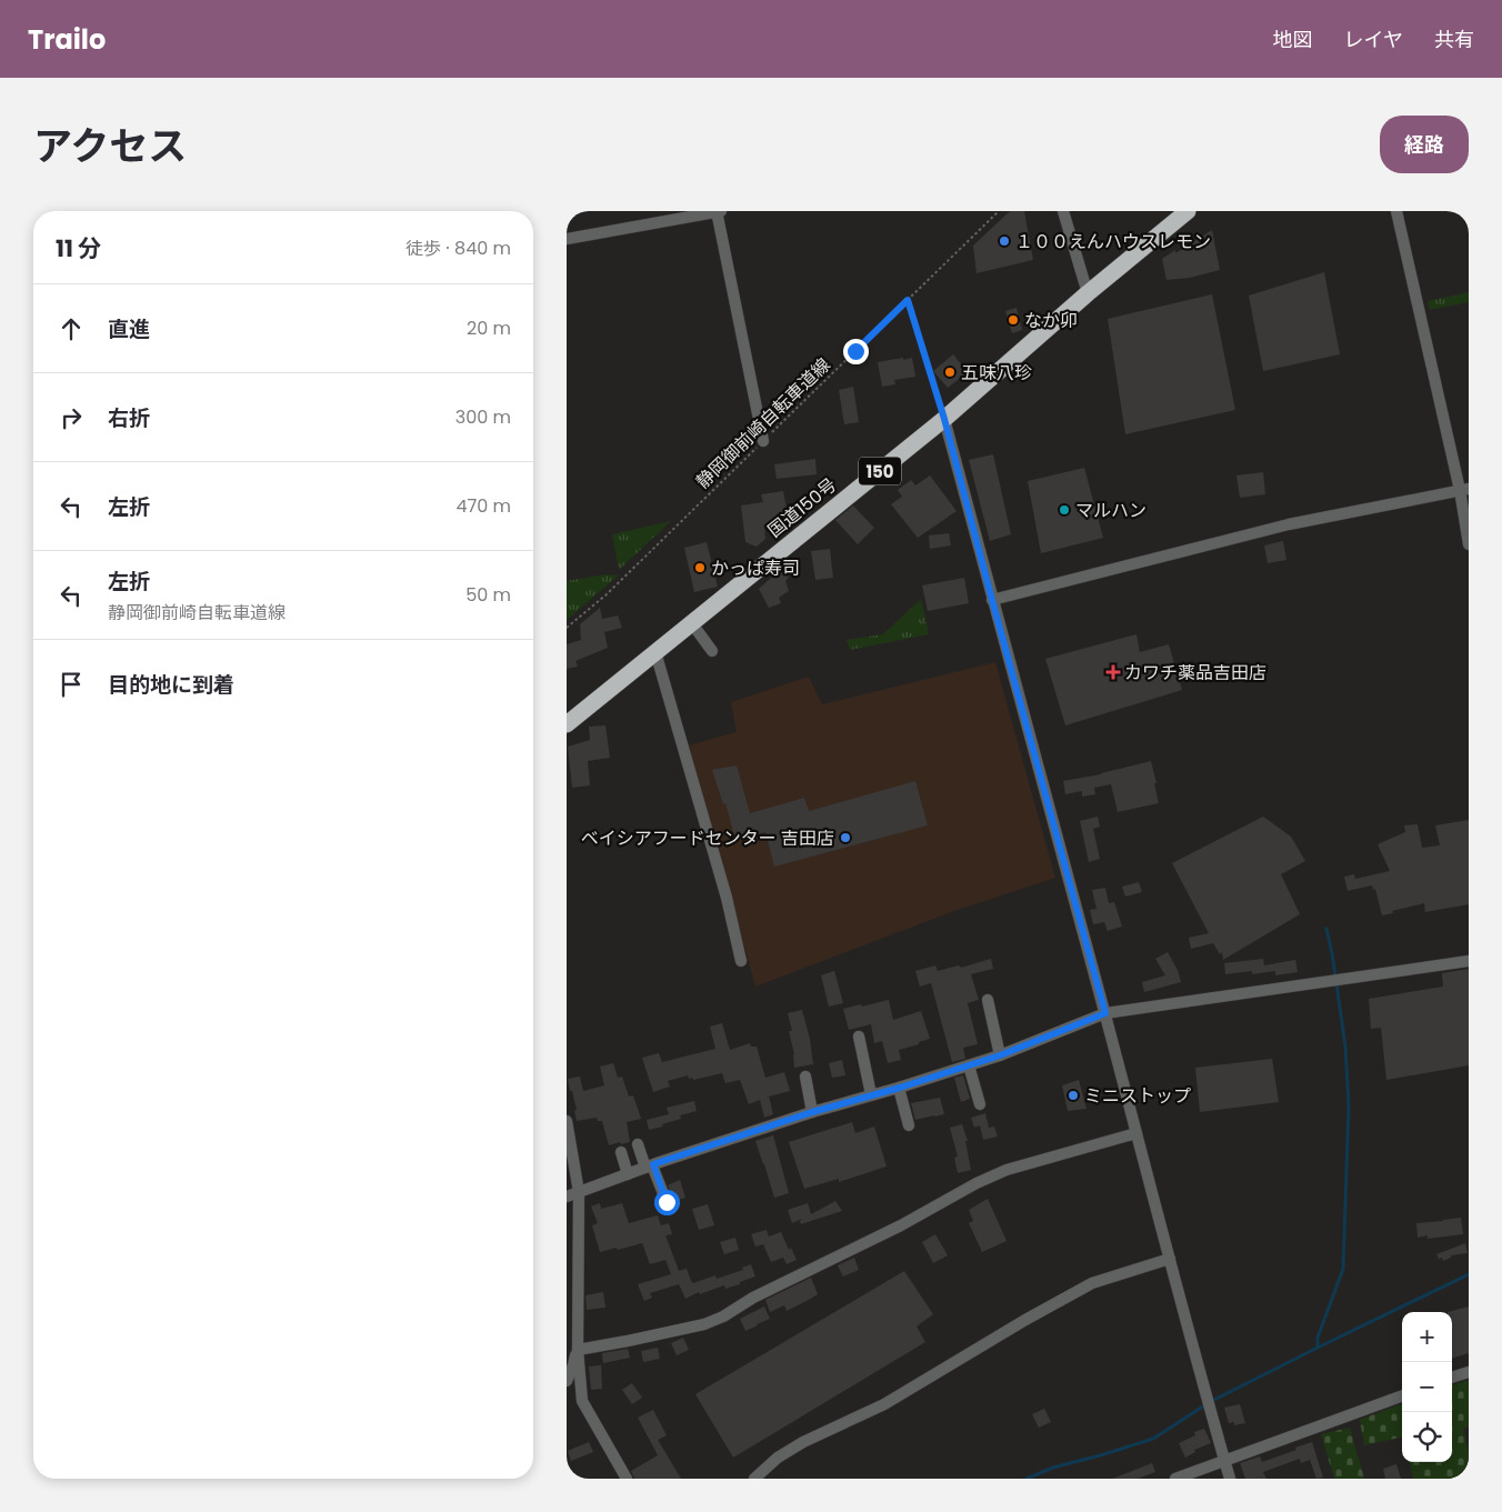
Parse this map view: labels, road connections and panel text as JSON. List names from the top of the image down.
{
  "streets": {
    "highway": ["150", "国道150号"],
    "path": ["静岡御前崎自転車道線"]
  },
  "places": {
    "other": [
      "１００えんハウスレモン",
      "なか卯",
      "五味八珍",
      "マルハン",
      "かっぱ寿司",
      "ベイシアフードセンター 吉田店",
      "ミニストップ"
    ],
    "health": ["カワチ薬品吉田店"]
  },
  "page": {
    "header": "Trailo",
    "nav": ["地図", "レイヤ", "共有"],
    "title": "アクセス",
    "buttons": "経路",
    "heading": ["11 分", "徒歩 · 840 m"],
    "list": [
      ["直進", "20 m"],
      ["右折", "300 m"],
      ["左折", "470 m"],
      ["左折", "静岡御前崎自転車道線", "50 m"],
      "目的地に到着"
    ],
    "map_buttons": ["+", "−"]
  }
}
